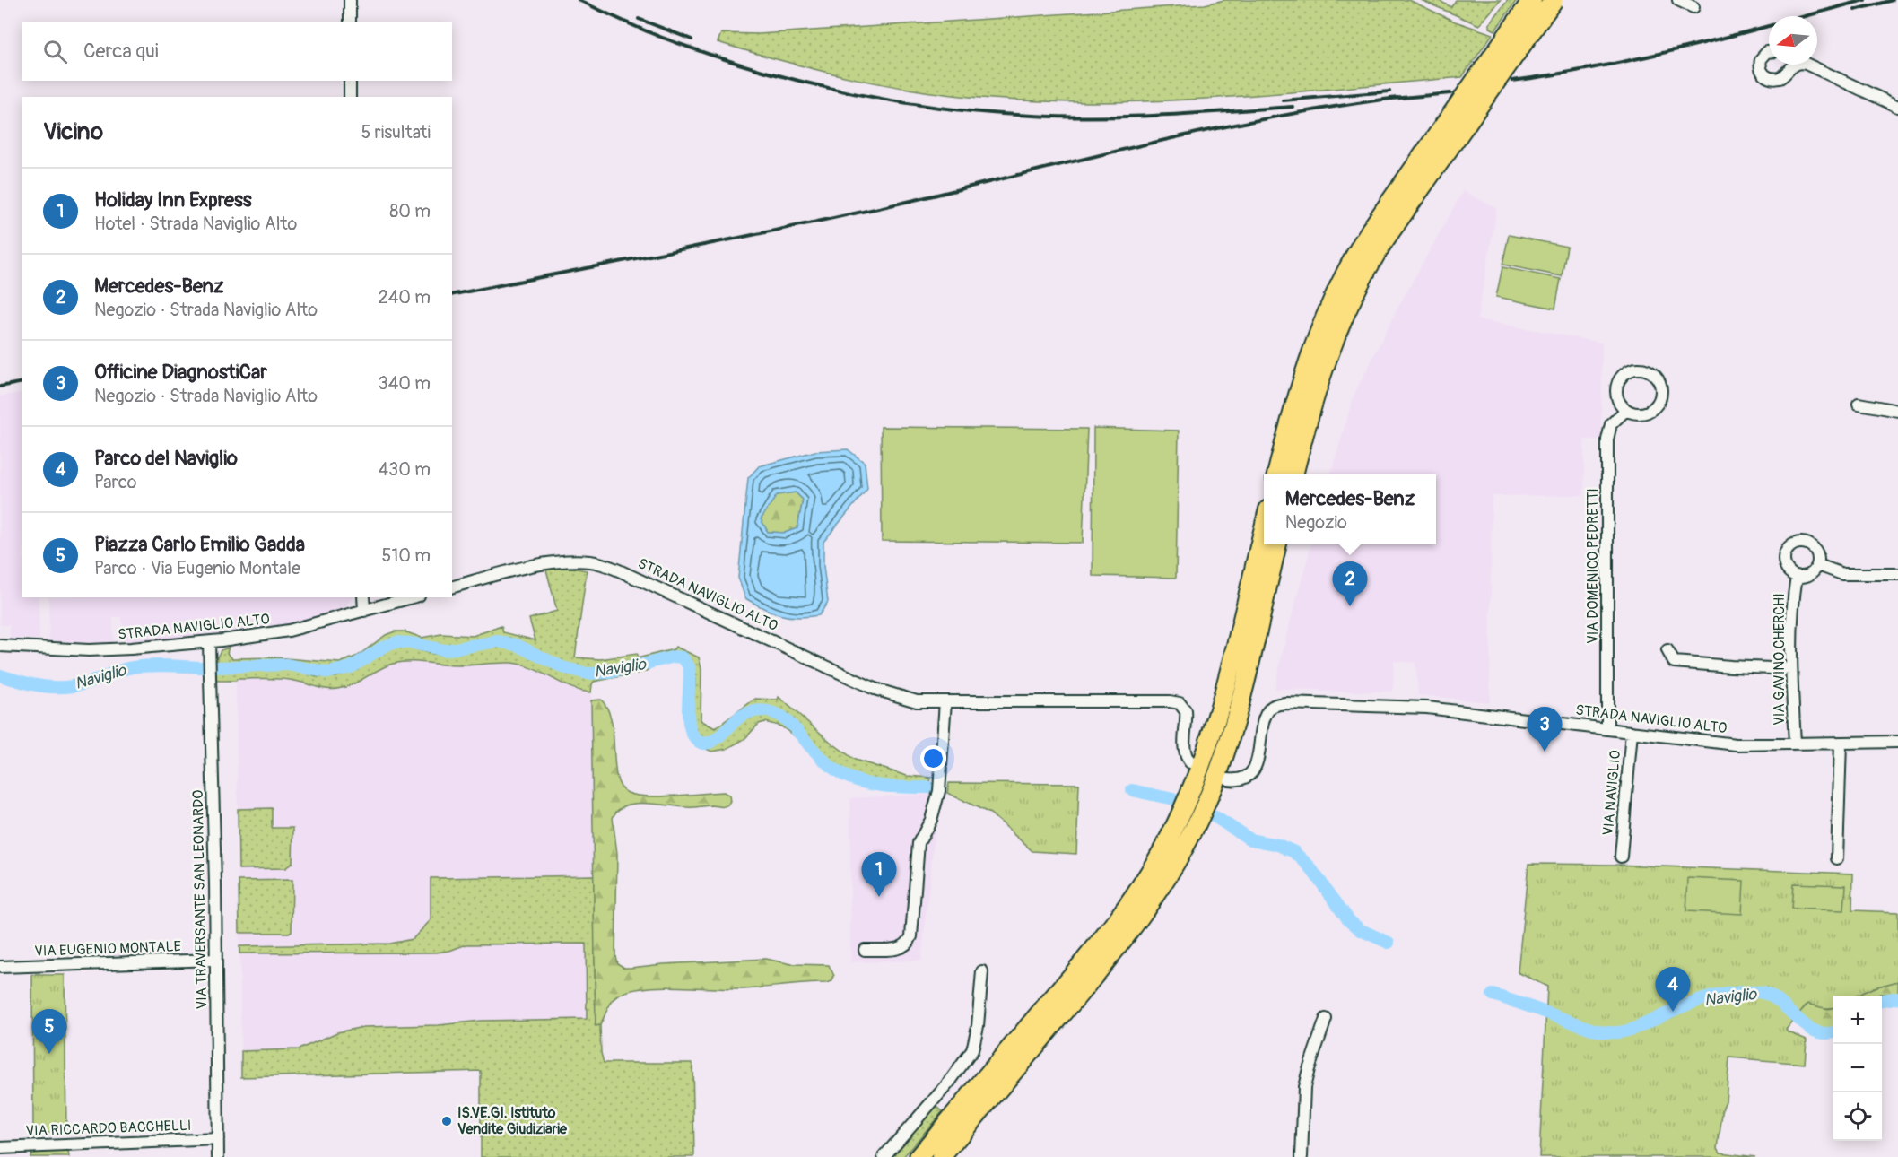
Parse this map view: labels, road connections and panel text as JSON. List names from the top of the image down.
{
  "streets": {
    "street": [
      "VIA DOMENICO PEDRETTI",
      "STRADA NAVIGLIO ALTO",
      "VIA GAVINO CHERCHI",
      "VIA NAVIGLIO",
      "VIA TRAVERSANTE SAN LEONARDO",
      "VIA EUGENIO MONTALE",
      "VIA RICCARDO BACCHELLI"
    ]
  },
  "crossings": [
    ["VIA DOMENICO PEDRETTI", "STRADA NAVIGLIO ALTO"],
    ["STRADA NAVIGLIO ALTO", "VIA GAVINO CHERCHI"],
    ["STRADA NAVIGLIO ALTO", "VIA NAVIGLIO"],
    ["STRADA NAVIGLIO ALTO", "VIA TRAVERSANTE SAN LEONARDO"],
    ["VIA TRAVERSANTE SAN LEONARDO", "VIA EUGENIO MONTALE"],
    ["VIA TRAVERSANTE SAN LEONARDO", "VIA RICCARDO BACCHELLI"]
  ],
  "water": ["Naviglio"],
  "places": ["IS.VE.GI. Istituto Vendite Giudiziarie"],
  "north": "left",
  "page": {
    "search": "Cerca qui",
    "heading": ["Vicino", "5 risultati"],
    "list": [
      {
        "mark": "1",
        "name": "Holiday Inn Express",
        "note": "Hotel · Strada Naviglio Alto",
        "value": "80 m"
      },
      {
        "mark": "2",
        "name": "Mercedes-Benz",
        "note": "Negozio · Strada Naviglio Alto",
        "value": "240 m"
      },
      {
        "mark": "3",
        "name": "Officine DiagnostiCar",
        "note": "Negozio · Strada Naviglio Alto",
        "value": "340 m"
      },
      {
        "mark": "4",
        "name": "Parco del Naviglio",
        "note": "Parco",
        "value": "430 m"
      },
      {
        "mark": "5",
        "name": "Piazza Carlo Emilio Gadda",
        "note": "Parco · Via Eugenio Montale",
        "value": "510 m"
      }
    ],
    "popup": ["Mercedes-Benz", "Negozio"],
    "pins": [
      "2",
      "3",
      "1",
      "4",
      "5"
    ],
    "map_buttons": ["+", "−"]
  }
}
